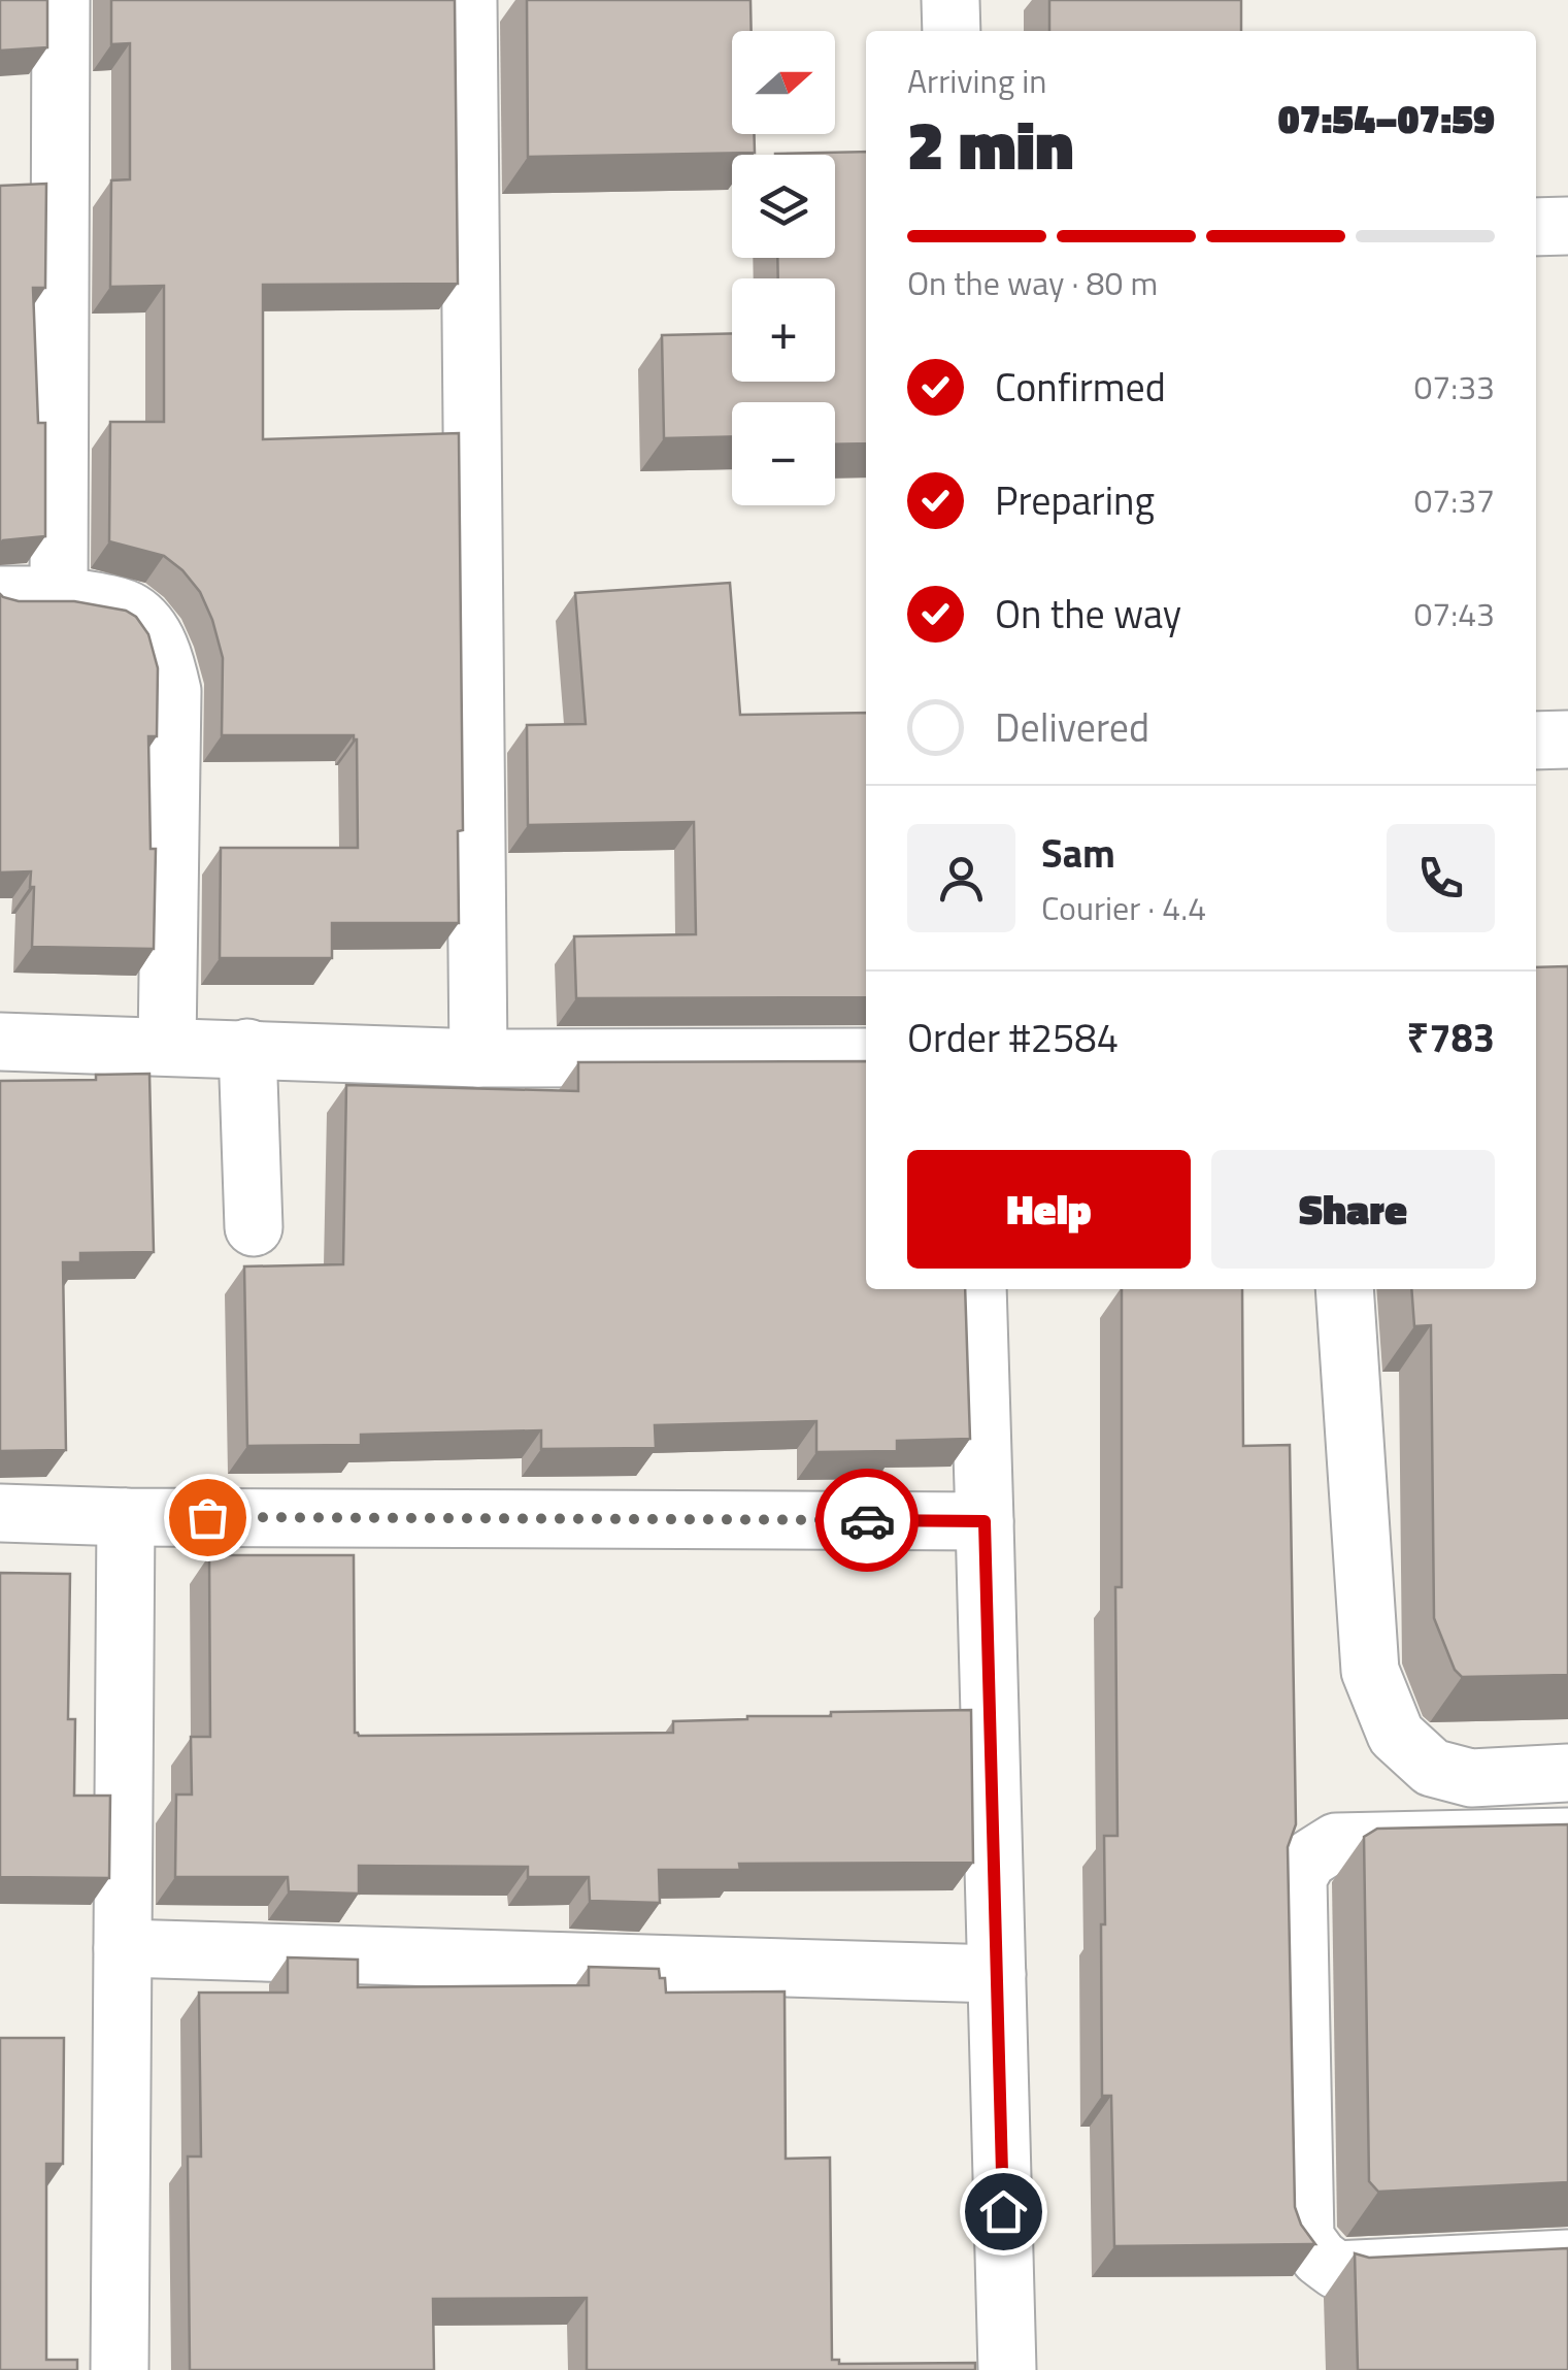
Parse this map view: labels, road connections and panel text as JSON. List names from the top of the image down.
{
  "north": "right",
  "page": {
    "map_buttons": ["+", "−"],
    "heading": ["2 min", "Arriving in", "07:54–07:59"],
    "panel": [
      "Sam",
      "Courier · 4.4",
      "Order #2584",
      "₹783"
    ],
    "bar": "On the way · 80 m",
    "list": [
      ["Confirmed", "07:33"],
      ["Preparing", "07:37"],
      ["On the way", "07:43"],
      "Delivered"
    ],
    "buttons": ["Help", "Share"]
  }
}
